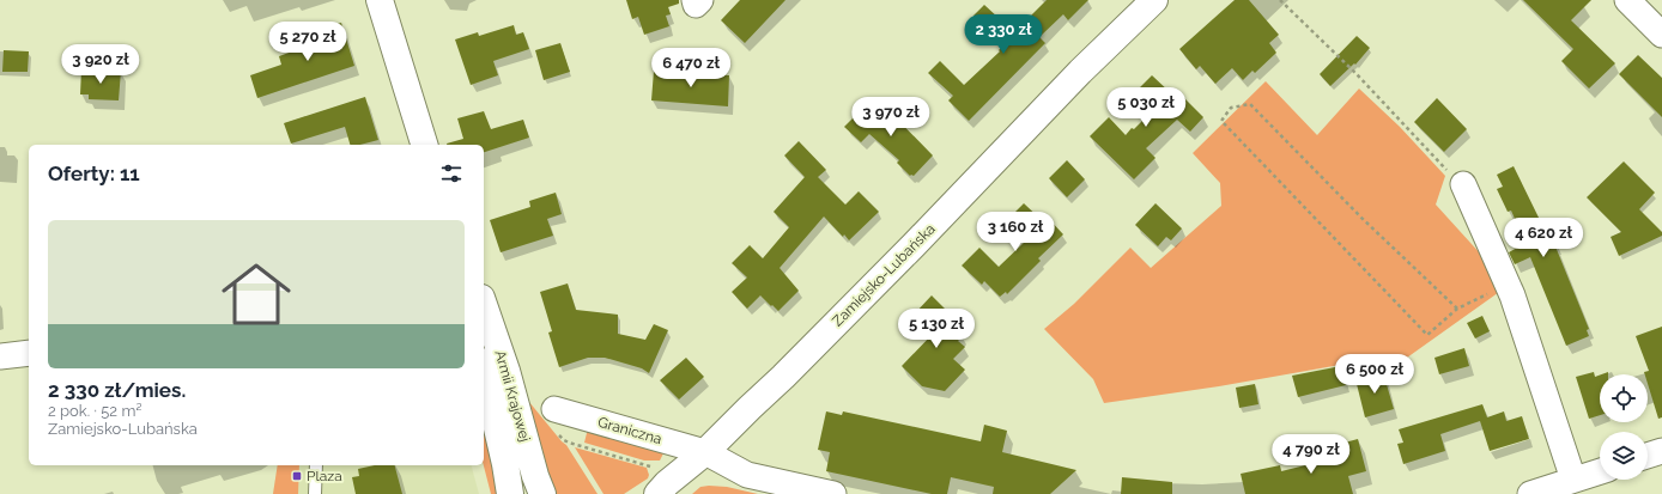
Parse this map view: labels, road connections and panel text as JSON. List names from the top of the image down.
{
  "streets": {
    "main road": ["Zamiejsko-Lubańska", "Armii Krajowej"],
    "street": ["Graniczna"]
  },
  "crossings": [
    ["Zamiejsko-Lubańska", "Graniczna"]
  ],
  "places": {
    "transit": ["Plaza"]
  },
  "page": {
    "price": [
      "2 330 zł",
      "5 270 zł",
      "3 920 zł",
      "6 470 zł",
      "5 030 zł",
      "3 970 zł",
      "3 160 zł",
      "4 620 zł",
      "5 130 zł",
      "6 500 zł",
      "4 790 zł"
    ],
    "heading": "Oferty: 11",
    "list": [
      {
        "name": "2 330 zł/mies.",
        "note": "2 pok. · 52 m² · Zamiejsko-Lubańska"
      }
    ]
  }
}
